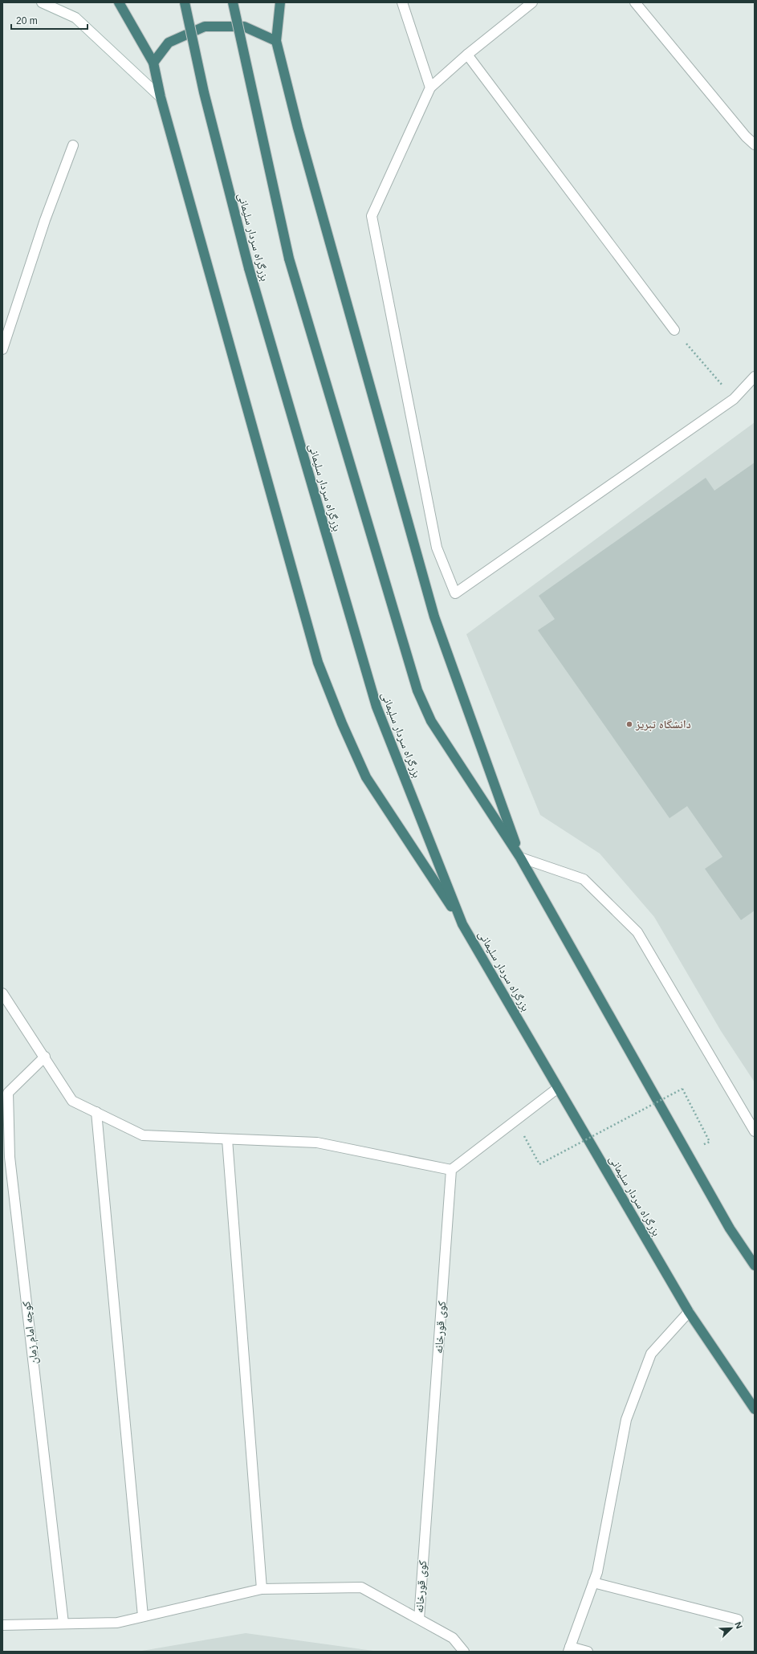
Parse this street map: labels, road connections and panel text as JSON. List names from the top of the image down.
{
  "streets": {
    "highway": ["بزرگراه سردار سلیمانی"],
    "street": ["کوی قورخانه", "کوچه امام زمان"]
  },
  "places": ["دانشگاه تبریز"],
  "scale_bar": "20 m",
  "north": "top right"
}
